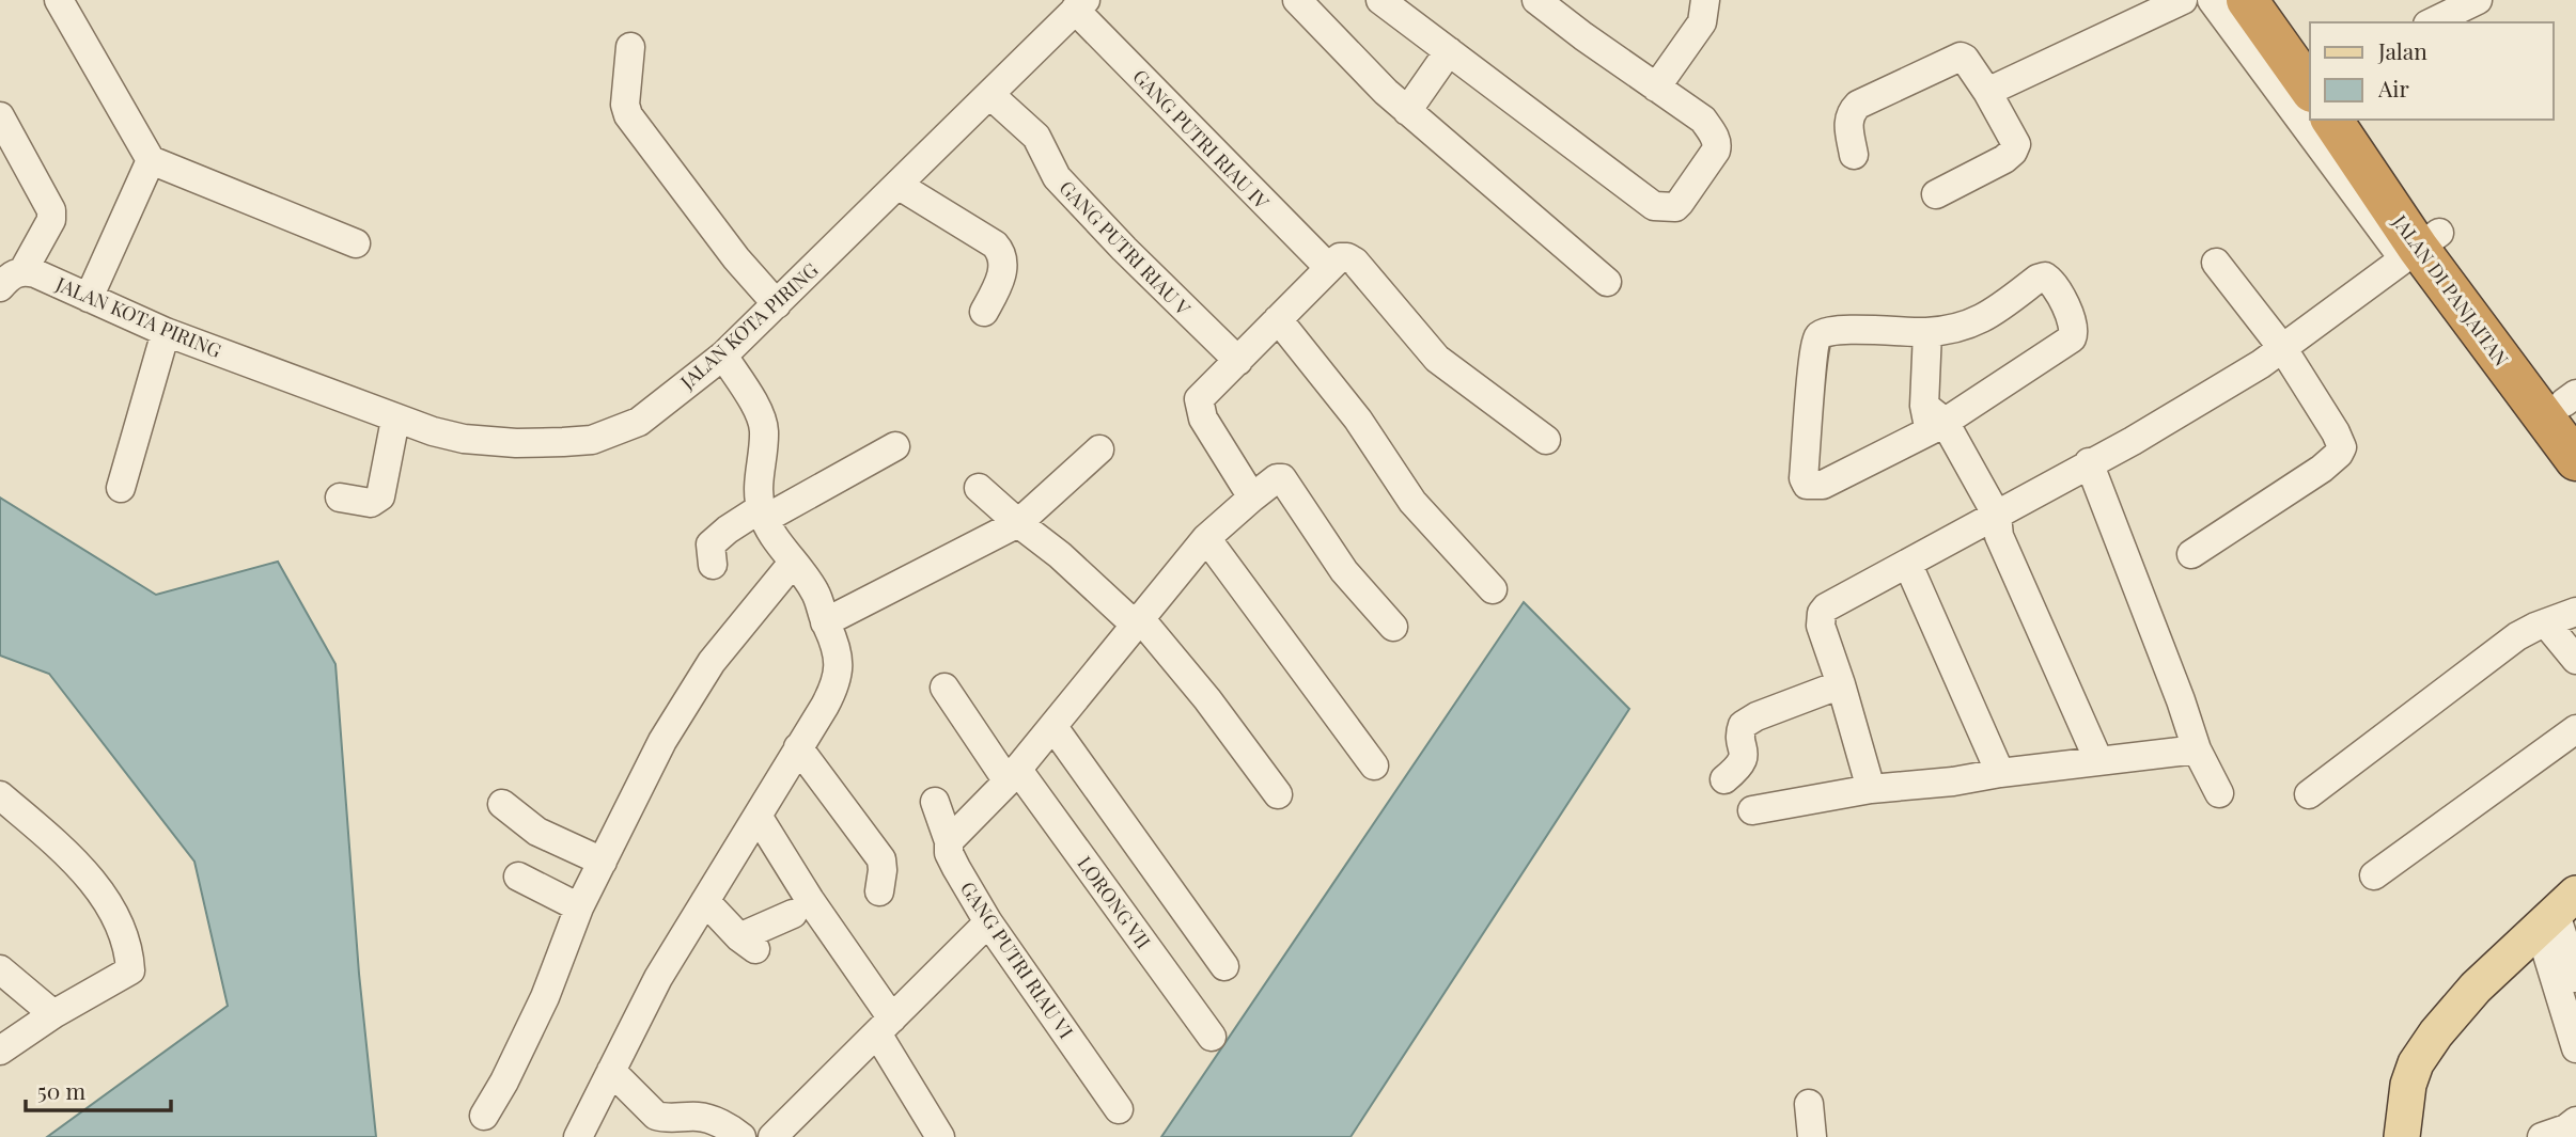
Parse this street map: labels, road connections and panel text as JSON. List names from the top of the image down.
{
  "streets": {
    "highway": ["JALAN DI PANJAITAN"],
    "street": [
      "GANG PUTRI RIAU IV",
      "GANG PUTRI RIAU V",
      "JALAN KOTA PIRING",
      "LORONG VII",
      "GANG PUTRI RIAU VI"
    ]
  },
  "crossings": [
    ["GANG PUTRI RIAU IV", "JALAN KOTA PIRING"],
    ["GANG PUTRI RIAU V", "JALAN KOTA PIRING"]
  ],
  "legend": ["Jalan", "Air"],
  "scale_bar": "50 m"
}
